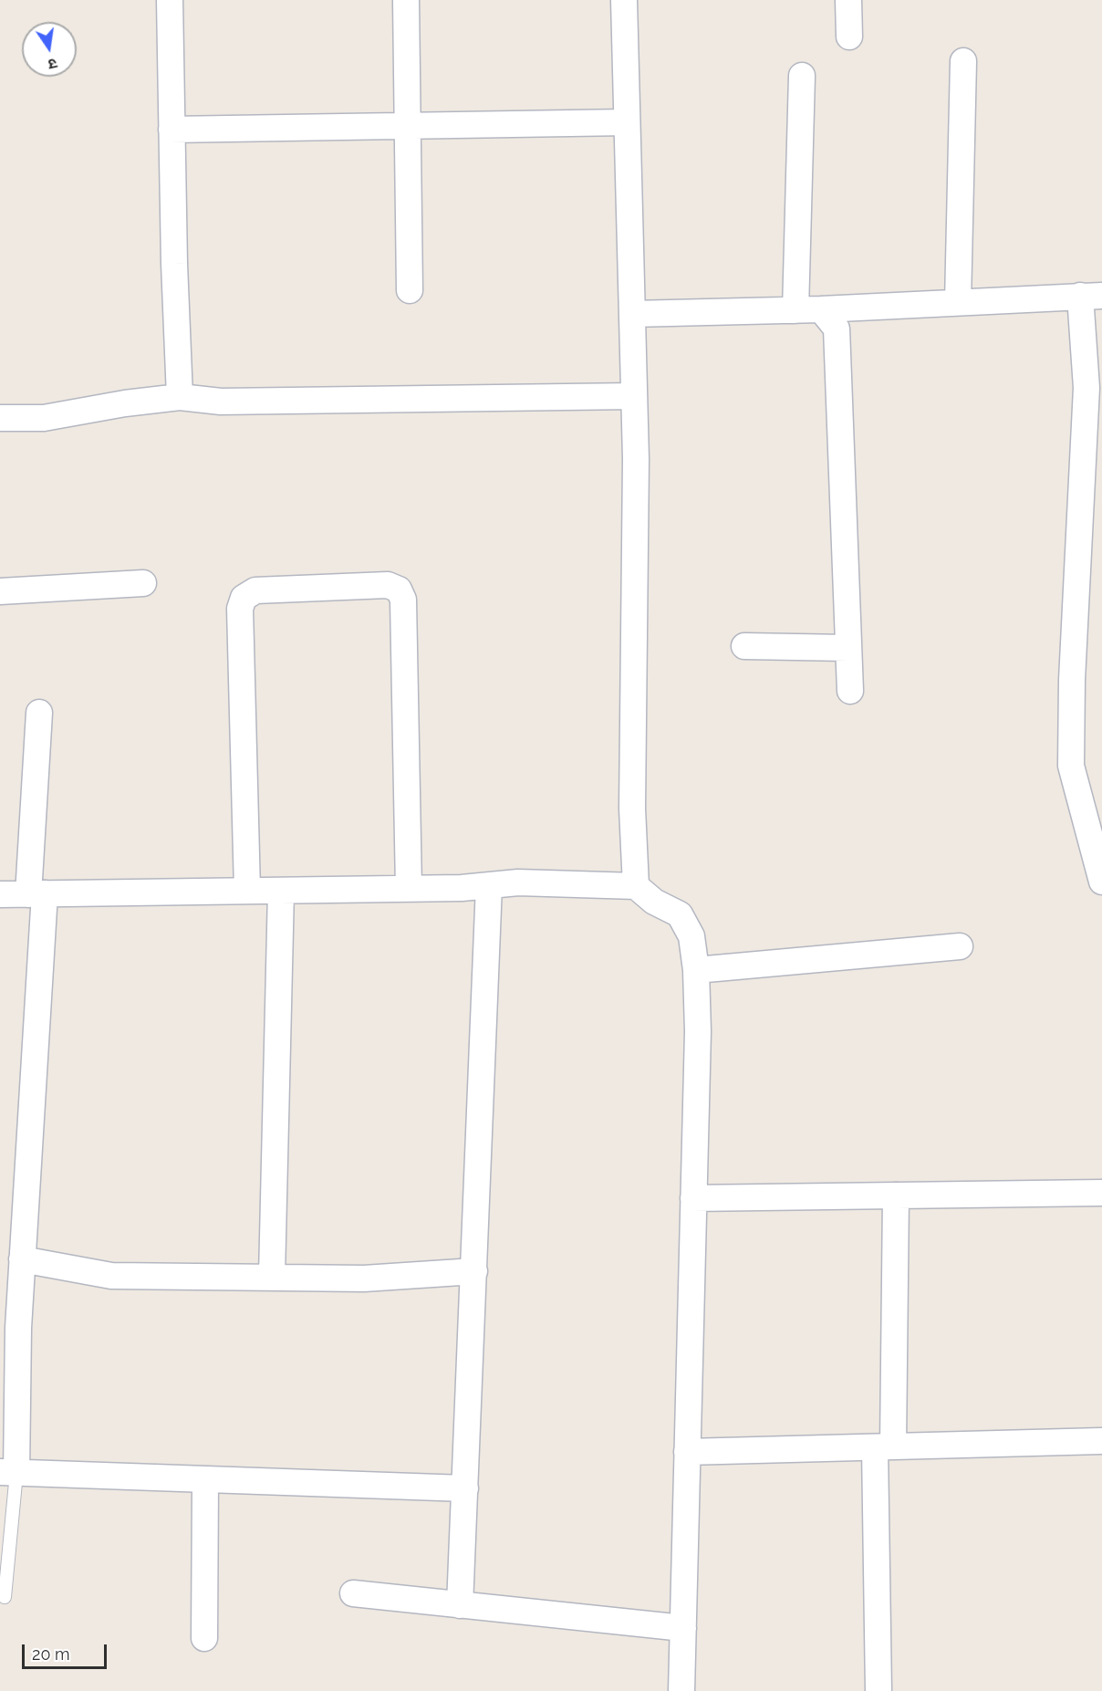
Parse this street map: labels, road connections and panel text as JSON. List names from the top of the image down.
{
  "scale_bar": "20 m",
  "north": "bottom"
}
